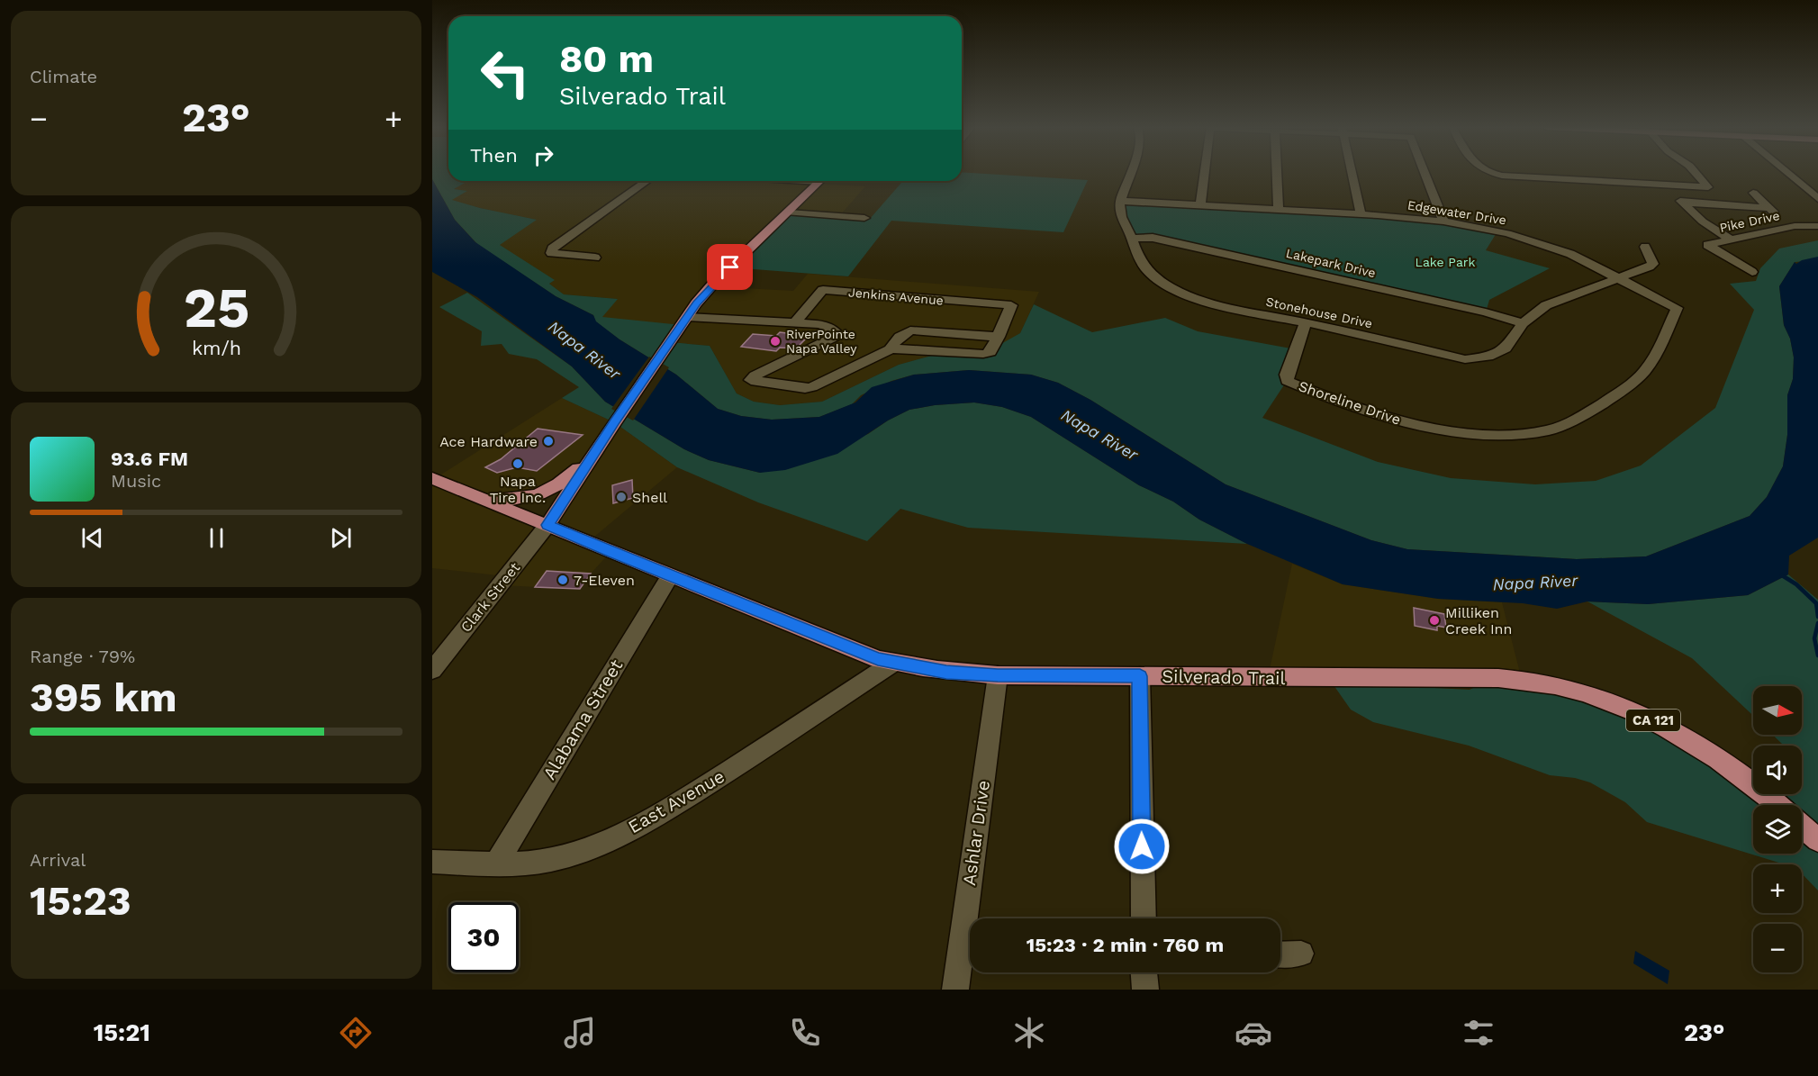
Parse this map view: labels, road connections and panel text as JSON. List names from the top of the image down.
{
  "streets": {
    "main road": ["Silverado Trail", "CA 121"],
    "street": [
      "Edgewater Drive",
      "Pike Drive",
      "Lakepark Drive",
      "Jenkins Avenue",
      "Stonehouse Drive",
      "Shoreline Drive",
      "Clark Street",
      "Alabama Street",
      "East Avenue",
      "Ashlar Drive"
    ]
  },
  "crossings": [
    ["Edgewater Drive", "Stonehouse Drive"],
    ["Edgewater Drive", "Shoreline Drive"],
    ["Lakepark Drive", "Stonehouse Drive"],
    ["Stonehouse Drive", "Shoreline Drive"],
    ["Clark Street", "Silverado Trail"],
    ["Silverado Trail", "Alabama Street"],
    ["Silverado Trail", "East Avenue"],
    ["Silverado Trail", "Ashlar Drive"],
    ["Alabama Street", "East Avenue"]
  ],
  "water": ["Napa River"],
  "parks": ["Lake Park"],
  "places": [
    "RiverPointe Napa Valley",
    "Ace Hardware",
    "Napa Tire Inc.",
    "Shell",
    "7-Eleven",
    "Milliken Creek Inn"
  ],
  "north": "right",
  "page": {
    "tile": [
      "Climate",
      ["Range · 79%", "395 km"],
      ["Arrival", "15:23"]
    ],
    "turn": ["80 m", "Silverado Trail"],
    "heat": ["−", "23°", "+"],
    "then": "Then",
    "song": ["93.6 FM", "Music"],
    "map_buttons": ["+", "−"],
    "limit": "30",
    "trip": "15:23 · 2 min · 760 m",
    "tabs": ["15:21", "23°"],
    "gauge": ["25", "km/h"]
  }
}
